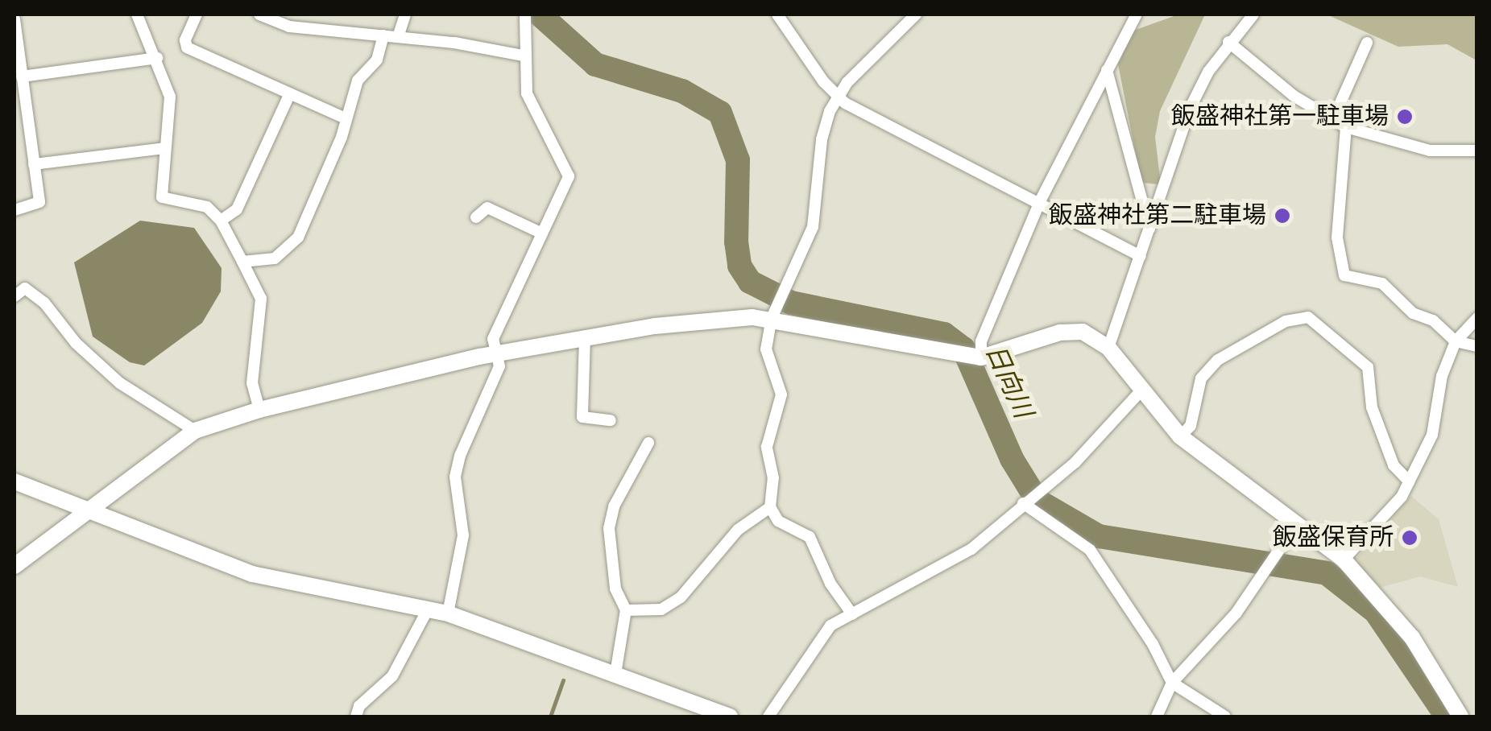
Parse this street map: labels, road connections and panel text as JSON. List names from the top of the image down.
{
  "water": ["日向川"],
  "places": ["飯盛神社第一駐車場", "飯盛神社第二駐車場", "飯盛保育所"]
}
